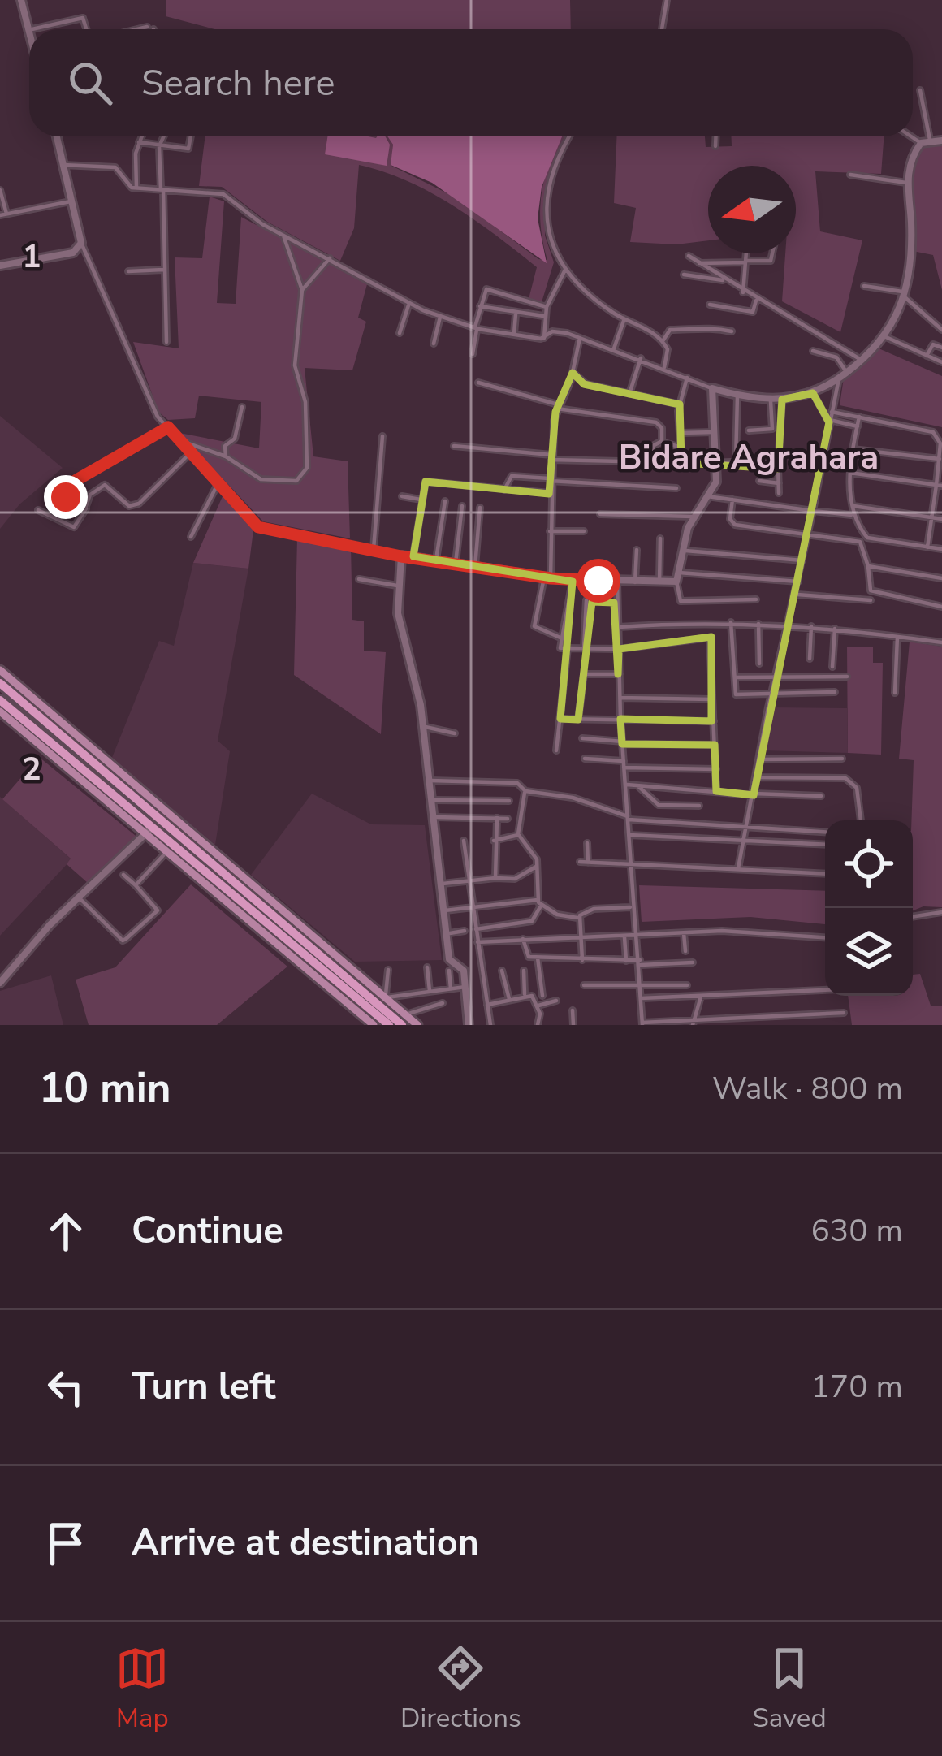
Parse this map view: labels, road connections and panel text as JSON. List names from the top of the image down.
{
  "districts": ["Bidare Agrahara"],
  "north": "left",
  "page": {
    "search": "Search here",
    "heading": ["10 min", "Walk · 800 m"],
    "list": [
      ["Continue", "630 m"],
      ["Turn left", "170 m"],
      "Arrive at destination"
    ],
    "nav": ["Map", "Directions", "Saved"]
  },
  "grid": {
    "rows": ["1", "2"]
  }
}
